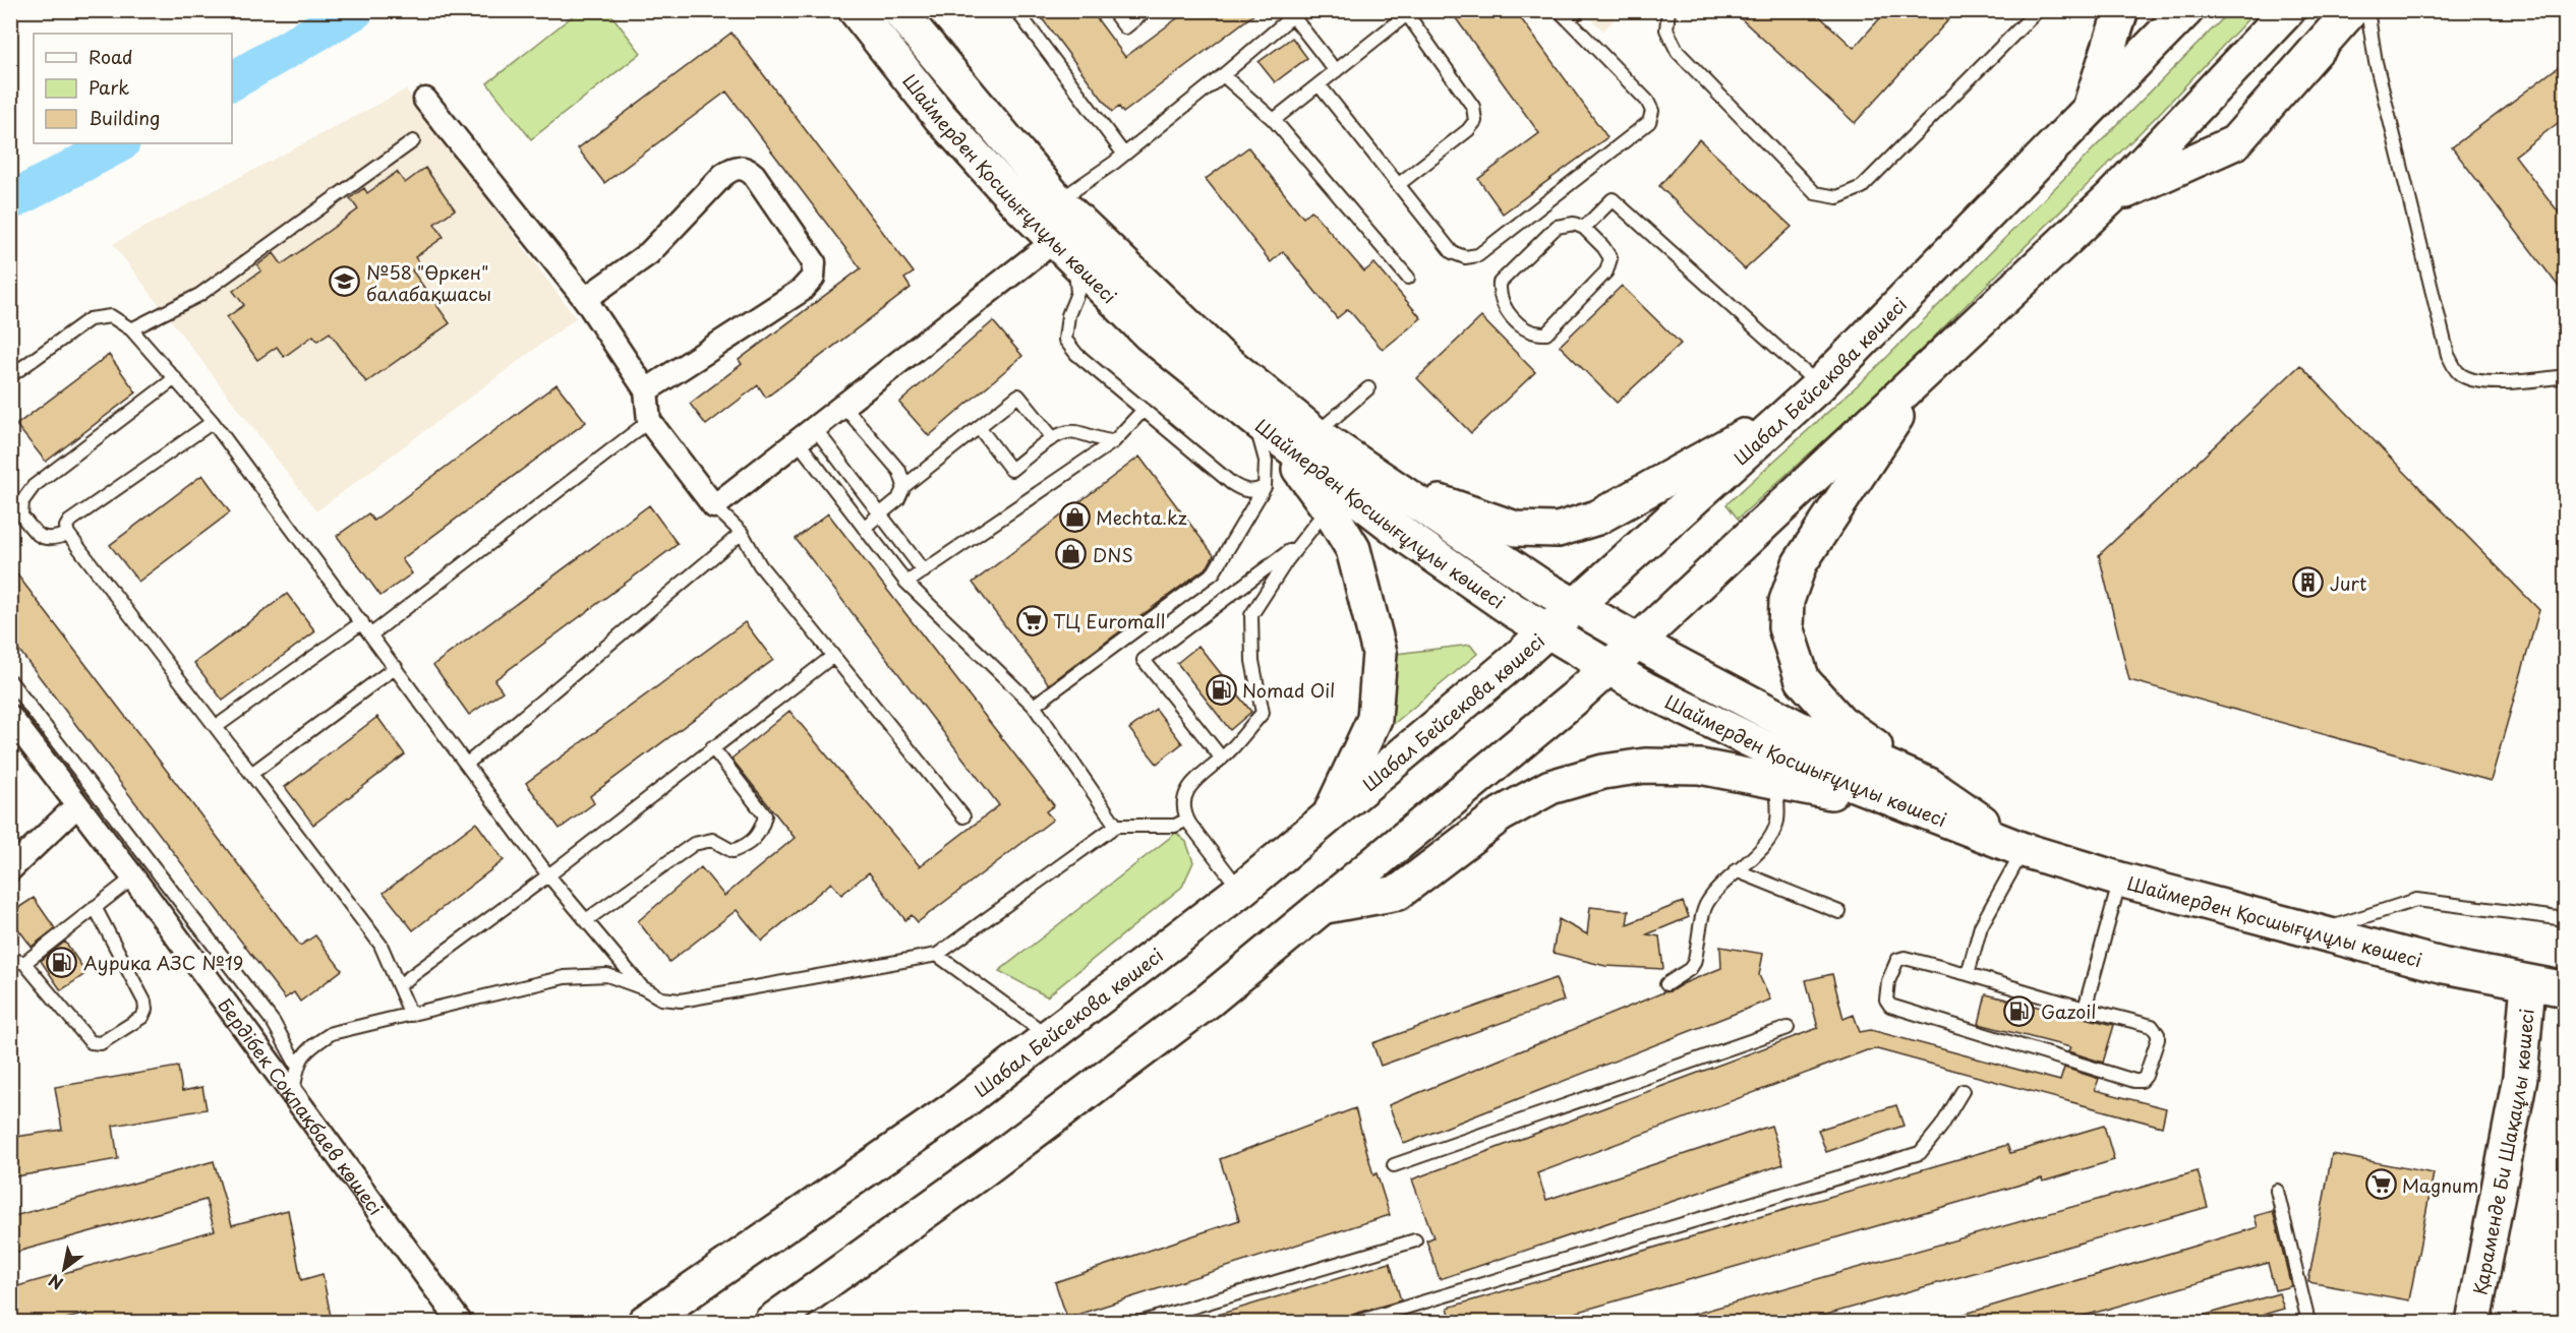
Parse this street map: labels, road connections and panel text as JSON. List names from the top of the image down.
{
  "streets": {
    "main road": ["Шаймерден Қосшығұлұлы көшесі", "Шабал Бейсекова көшесі", "Қараменде Би Шақаұлы көшесі"],
    "street": ["Бердібек Соқпақбаев көшесі"]
  },
  "crossings": [
    ["Шаймерден Қосшығұлұлы көшесі", "Шабал Бейсекова көшесі"],
    ["Шаймерден Қосшығұлұлы көшесі", "Қараменде Би Шақаұлы көшесі"]
  ],
  "places": {
    "school or university": ["№58 \"Өркен\" балабақшасы"],
    "shop": ["Mechta.kz", "DNS"],
    "building": ["Jurt"],
    "supermarket": ["ТЦ Euromall", "Magnum"],
    "fuel station": ["Nomad Oil", "Аурика АЗС №19", "Gazoil"]
  },
  "legend": ["Road", "Park", "Building"],
  "north": "bottom left"
}
